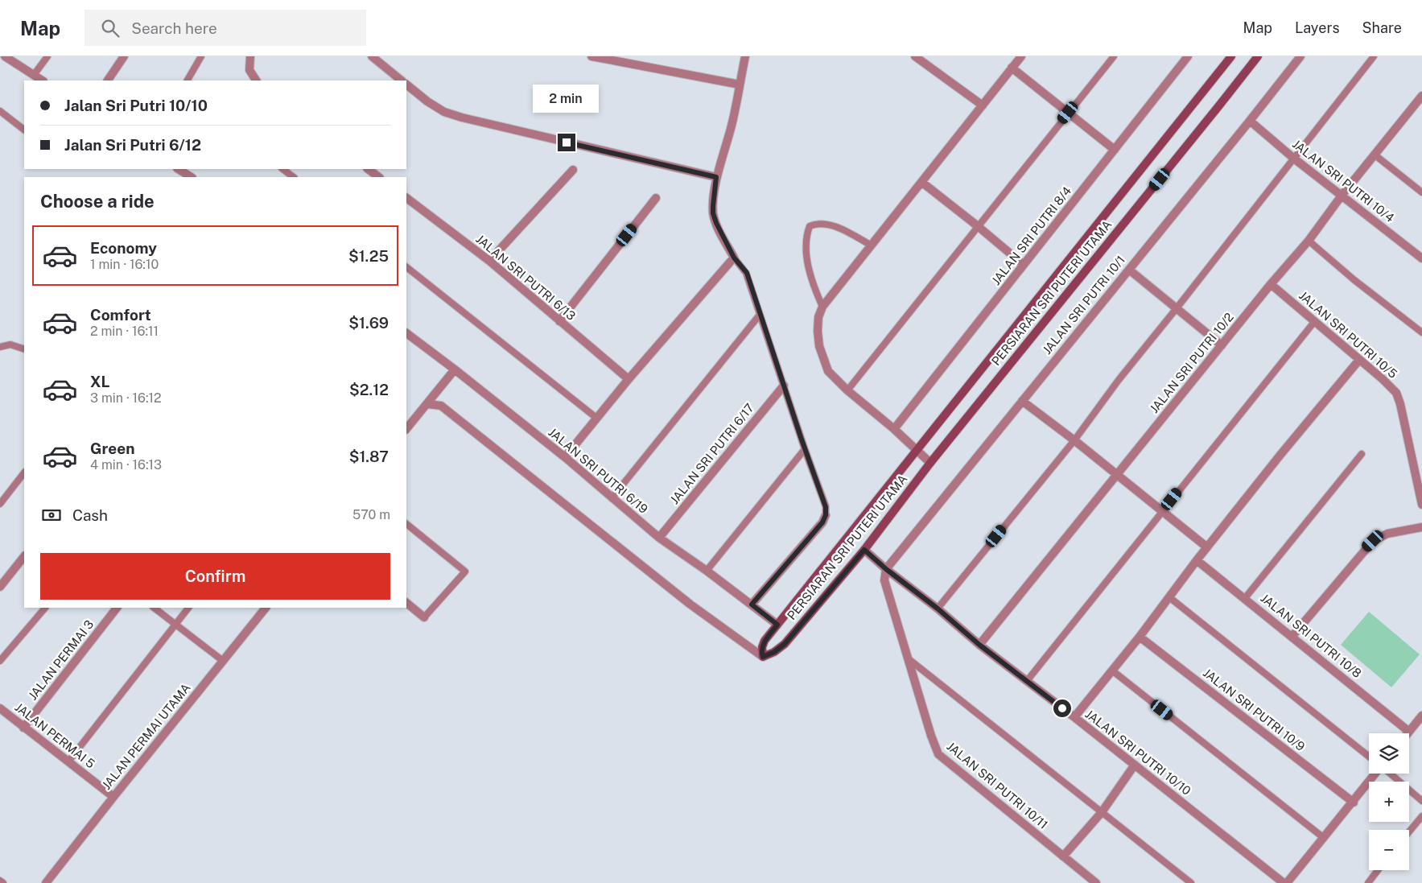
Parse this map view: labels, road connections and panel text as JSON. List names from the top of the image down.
{
  "streets": {
    "street": [
      "JALAN SRI PUTRI 10/4",
      "JALAN SRI PUTRI 8/4",
      "JALAN SRI PUTRI 6/13",
      "PERSIARAN SRI PUTERI UTAMA",
      "JALAN SRI PUTRI 10/1",
      "JALAN SRI PUTRI 10/5",
      "JALAN SRI PUTRI 10/2",
      "JALAN SRI PUTRI 6/17",
      "JALAN SRI PUTRI 6/19",
      "JALAN SRI PUTRI 10/8",
      "JALAN PERMAI 3",
      "JALAN SRI PUTRI 10/9",
      "JALAN PERMAI 5",
      "JALAN PERMAI UTAMA",
      "JALAN SRI PUTRI 10/10",
      "JALAN SRI PUTRI 10/11"
    ]
  },
  "crossings": [
    ["JALAN SRI PUTRI 10/4", "JALAN SRI PUTRI 10/1"],
    ["JALAN SRI PUTRI 10/4", "JALAN SRI PUTRI 10/2"],
    ["PERSIARAN SRI PUTERI UTAMA", "JALAN SRI PUTRI 6/19"],
    ["PERSIARAN SRI PUTERI UTAMA", "JALAN SRI PUTRI 10/10"],
    ["JALAN SRI PUTRI 10/1", "JALAN SRI PUTRI 10/10"],
    ["JALAN SRI PUTRI 10/1", "JALAN SRI PUTRI 10/11"],
    ["JALAN SRI PUTRI 10/5", "JALAN SRI PUTRI 10/2"],
    ["JALAN SRI PUTRI 10/2", "JALAN SRI PUTRI 10/10"],
    ["JALAN SRI PUTRI 6/17", "JALAN SRI PUTRI 6/19"],
    ["JALAN PERMAI 3", "JALAN PERMAI 5"],
    ["JALAN PERMAI 5", "JALAN PERMAI UTAMA"],
    ["JALAN SRI PUTRI 10/10", "JALAN SRI PUTRI 10/11"]
  ],
  "page": {
    "header": "Map",
    "search": "Search here",
    "nav": ["Map", "Layers", "Share"],
    "banner": ["Jalan Sri Putri 10/10", "Jalan Sri Putri 6/12"],
    "bubble": "2 min",
    "heading": "Choose a ride",
    "list": [
      {
        "name": "Economy",
        "note": "1 min · 16:10",
        "value": "$1.25"
      },
      {
        "name": "Comfort",
        "note": "2 min · 16:11",
        "value": "$1.69"
      },
      {
        "name": "XL",
        "note": "3 min · 16:12",
        "value": "$2.12"
      },
      {
        "name": "Green",
        "note": "4 min · 16:13",
        "value": "$1.87"
      }
    ],
    "pay": ["Cash", "570 m"],
    "buttons": "Confirm",
    "map_buttons": ["+", "−"]
  }
}
